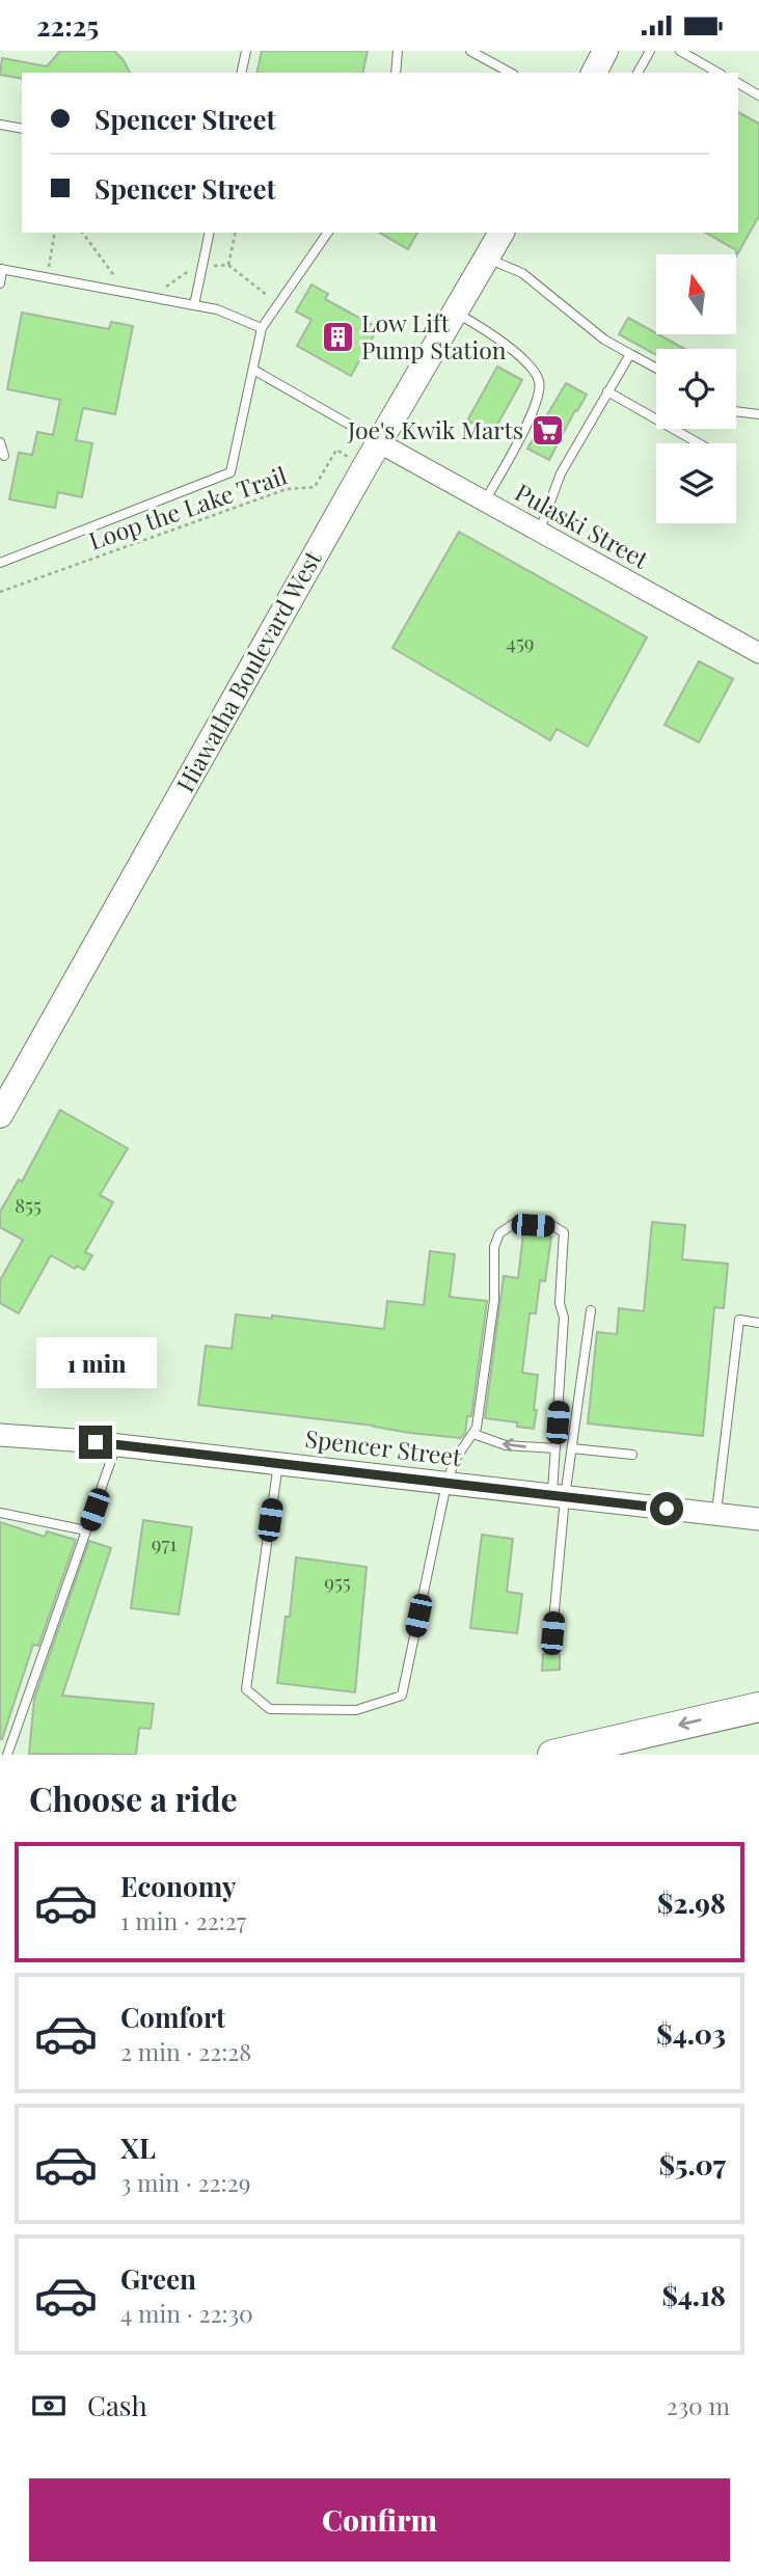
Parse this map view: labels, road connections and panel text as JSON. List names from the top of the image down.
{
  "streets": {
    "main road": ["Hiawatha Boulevard West", "Spencer Street"],
    "street": ["Pulaski Street"],
    "path": ["Loop the Lake Trail"]
  },
  "crossings": [
    ["Loop the Lake Trail", "Hiawatha Boulevard West"],
    ["Pulaski Street", "Hiawatha Boulevard West"]
  ],
  "places": {
    "building": ["Low Lift Pump Station"],
    "supermarket": ["Joe's Kwik Marts"]
  },
  "house_numbers": [
    "459",
    "855",
    "971",
    "955"
  ],
  "north": "top",
  "page": {
    "status": "22:25",
    "banner": ["Spencer Street", "Spencer Street"],
    "bubble": "1 min",
    "heading": "Choose a ride",
    "list": [
      {
        "name": "Economy",
        "note": "1 min · 22:27",
        "value": "$2.98"
      },
      {
        "name": "Comfort",
        "note": "2 min · 22:28",
        "value": "$4.03"
      },
      {
        "name": "XL",
        "note": "3 min · 22:29",
        "value": "$5.07"
      },
      {
        "name": "Green",
        "note": "4 min · 22:30",
        "value": "$4.18"
      }
    ],
    "pay": ["Cash", "230 m"],
    "buttons": "Confirm"
  }
}
